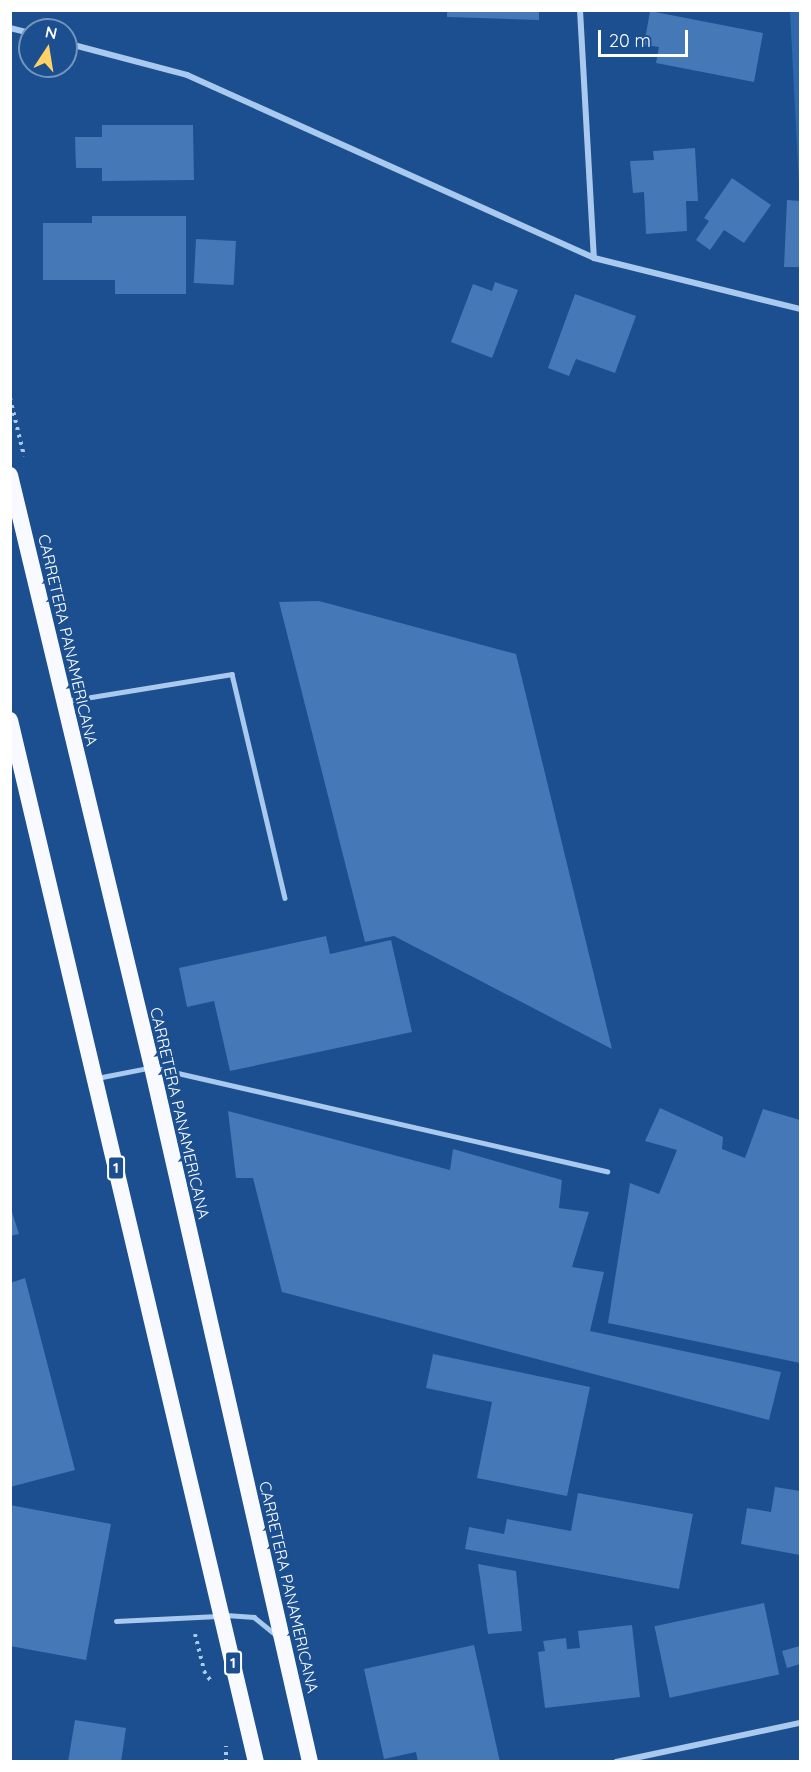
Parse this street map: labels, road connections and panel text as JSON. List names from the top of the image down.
{
  "streets": {
    "highway": ["CARRETERA PANAMERICANA", "1"]
  },
  "scale_bar": "20 m",
  "north": "top"
}
